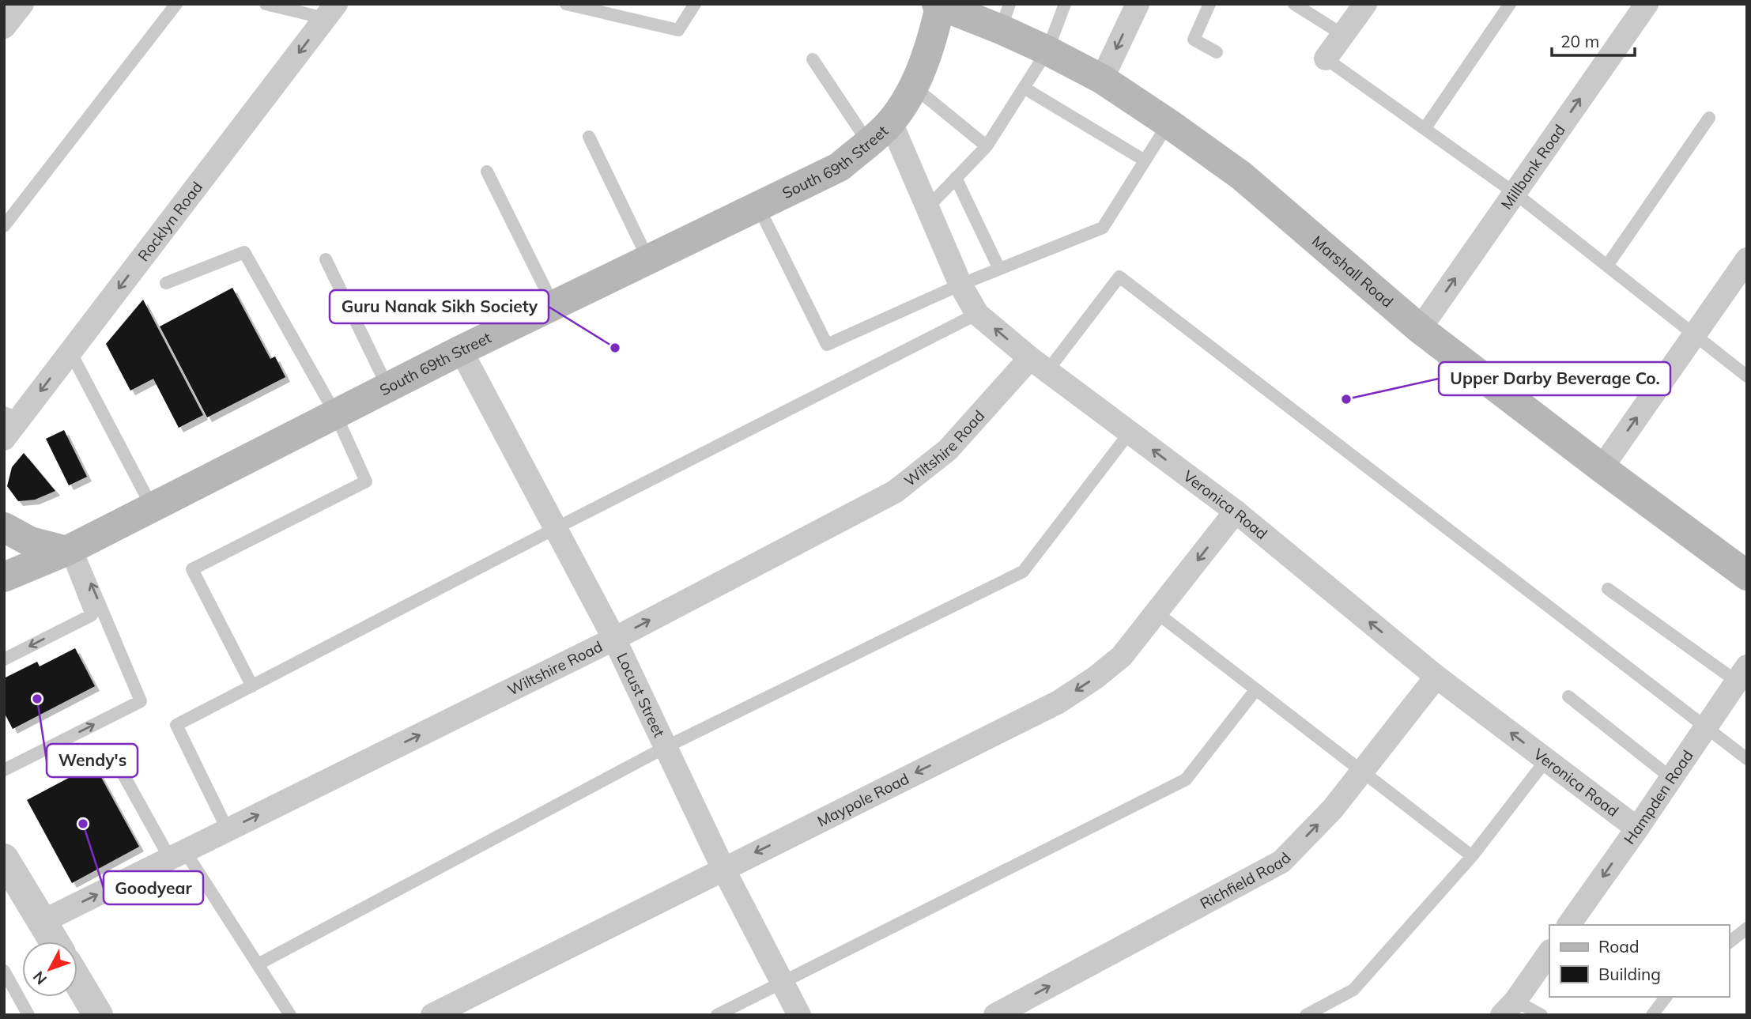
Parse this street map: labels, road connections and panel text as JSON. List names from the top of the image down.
{
  "streets": {
    "main road": ["South 69th Street", "Marshall Road"],
    "street": [
      "Millbank Road",
      "Rocklyn Road",
      "Wiltshire Road",
      "Veronica Road",
      "Locust Street",
      "Hampden Road",
      "Maypole Road",
      "Richfield Road"
    ]
  },
  "crossings": [
    ["South 69th Street", "Marshall Road"],
    ["South 69th Street", "Veronica Road"],
    ["South 69th Street", "Locust Street"],
    ["Millbank Road", "Marshall Road"],
    ["Wiltshire Road", "Veronica Road"],
    ["Wiltshire Road", "Locust Street"],
    ["Veronica Road", "Hampden Road"],
    ["Veronica Road", "Maypole Road"],
    ["Veronica Road", "Richfield Road"],
    ["Locust Street", "Maypole Road"]
  ],
  "one_way": [
    "Millbank Road",
    "Rocklyn Road",
    "Wiltshire Road",
    "Veronica Road",
    "Hampden Road",
    "Maypole Road",
    "Richfield Road"
  ],
  "places": [
    "Guru Nanak Sikh Society",
    "Upper Darby Beverage Co.",
    "Wendy's",
    "Goodyear"
  ],
  "legend": ["Road", "Building"],
  "scale_bar": "20 m",
  "north": "bottom left"
}
